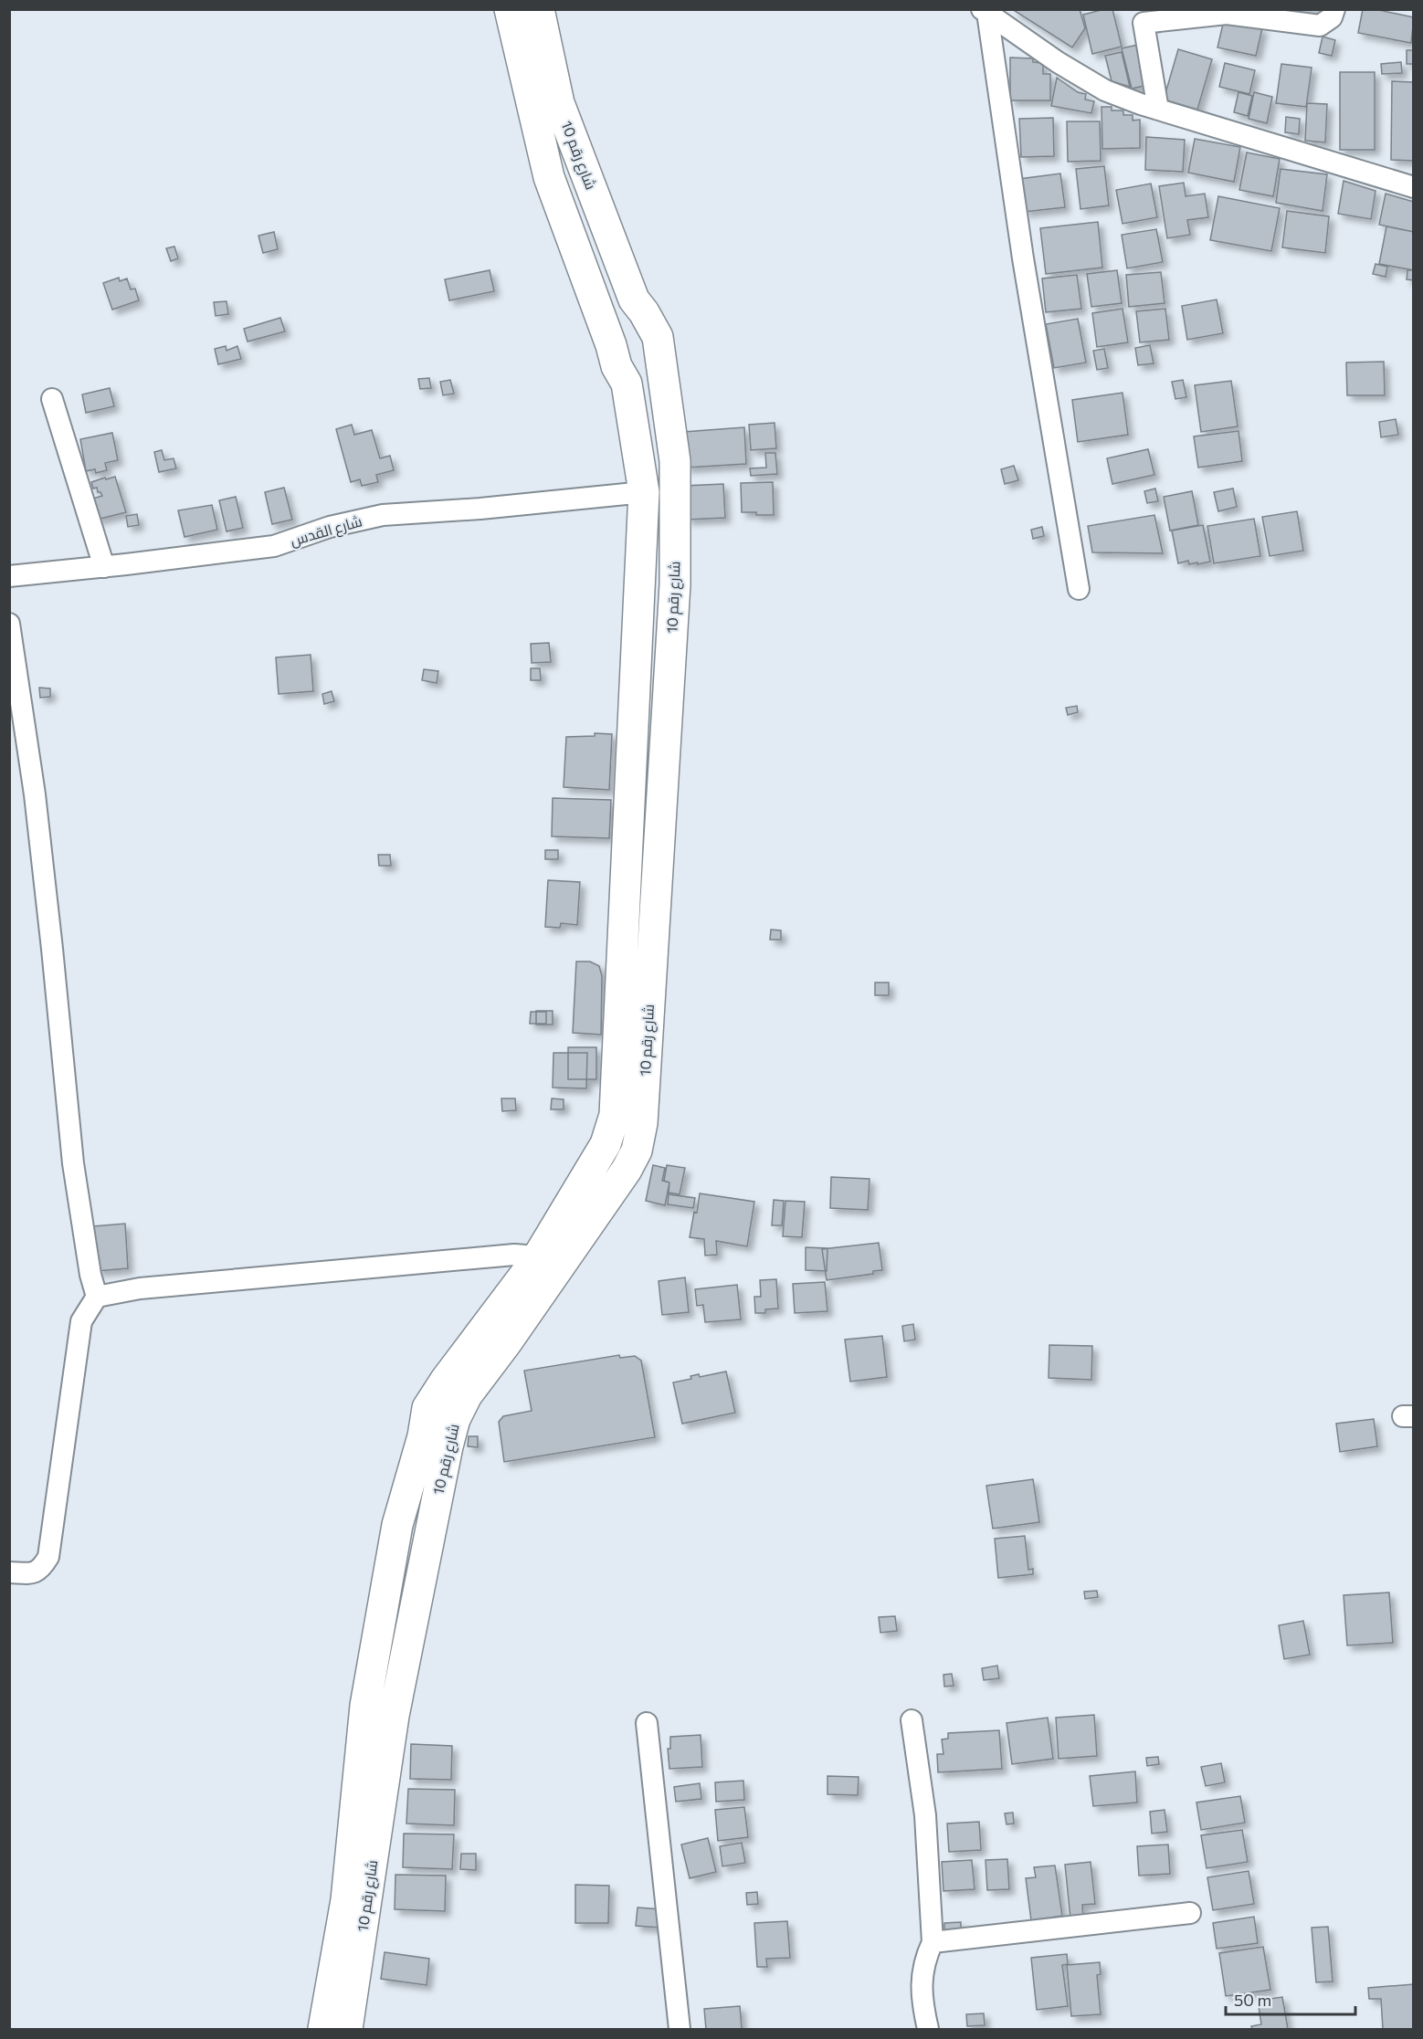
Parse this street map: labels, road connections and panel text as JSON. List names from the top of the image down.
{
  "streets": {
    "main road": ["شارع رقم 10"],
    "street": ["شارع القدس"]
  },
  "crossings": [
    ["شارع رقم 10", "شارع القدس"]
  ],
  "scale_bar": "50 m"
}
